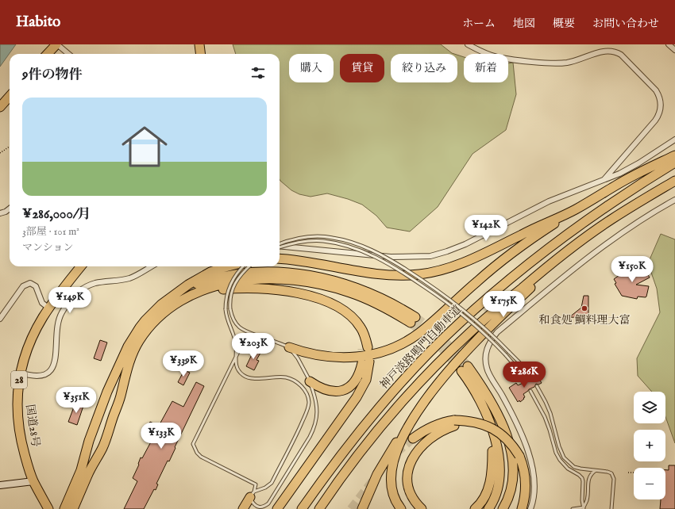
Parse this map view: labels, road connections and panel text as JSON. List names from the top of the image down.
{
  "streets": {
    "highway": ["神戸淡路鳴門自動車道", "28", "国道28号"]
  },
  "places": ["和食処 鯛料理大富"],
  "page": {
    "header": "Habito",
    "nav": [
      "ホーム",
      "地図",
      "概要",
      "お問い合わせ"
    ],
    "chip": [
      "購入",
      "賃貸",
      "絞り込み",
      "新着"
    ],
    "heading": "9件の物件",
    "list": [
      {
        "name": "¥286,000/月",
        "note": "3部屋 · 101 m² · マンション"
      }
    ],
    "price": [
      "¥142K",
      "¥150K",
      "¥149K",
      "¥175K",
      "¥203K",
      "¥339K",
      "¥286K",
      "¥351K",
      "¥133K"
    ],
    "map_buttons": ["+", "−"]
  }
}
